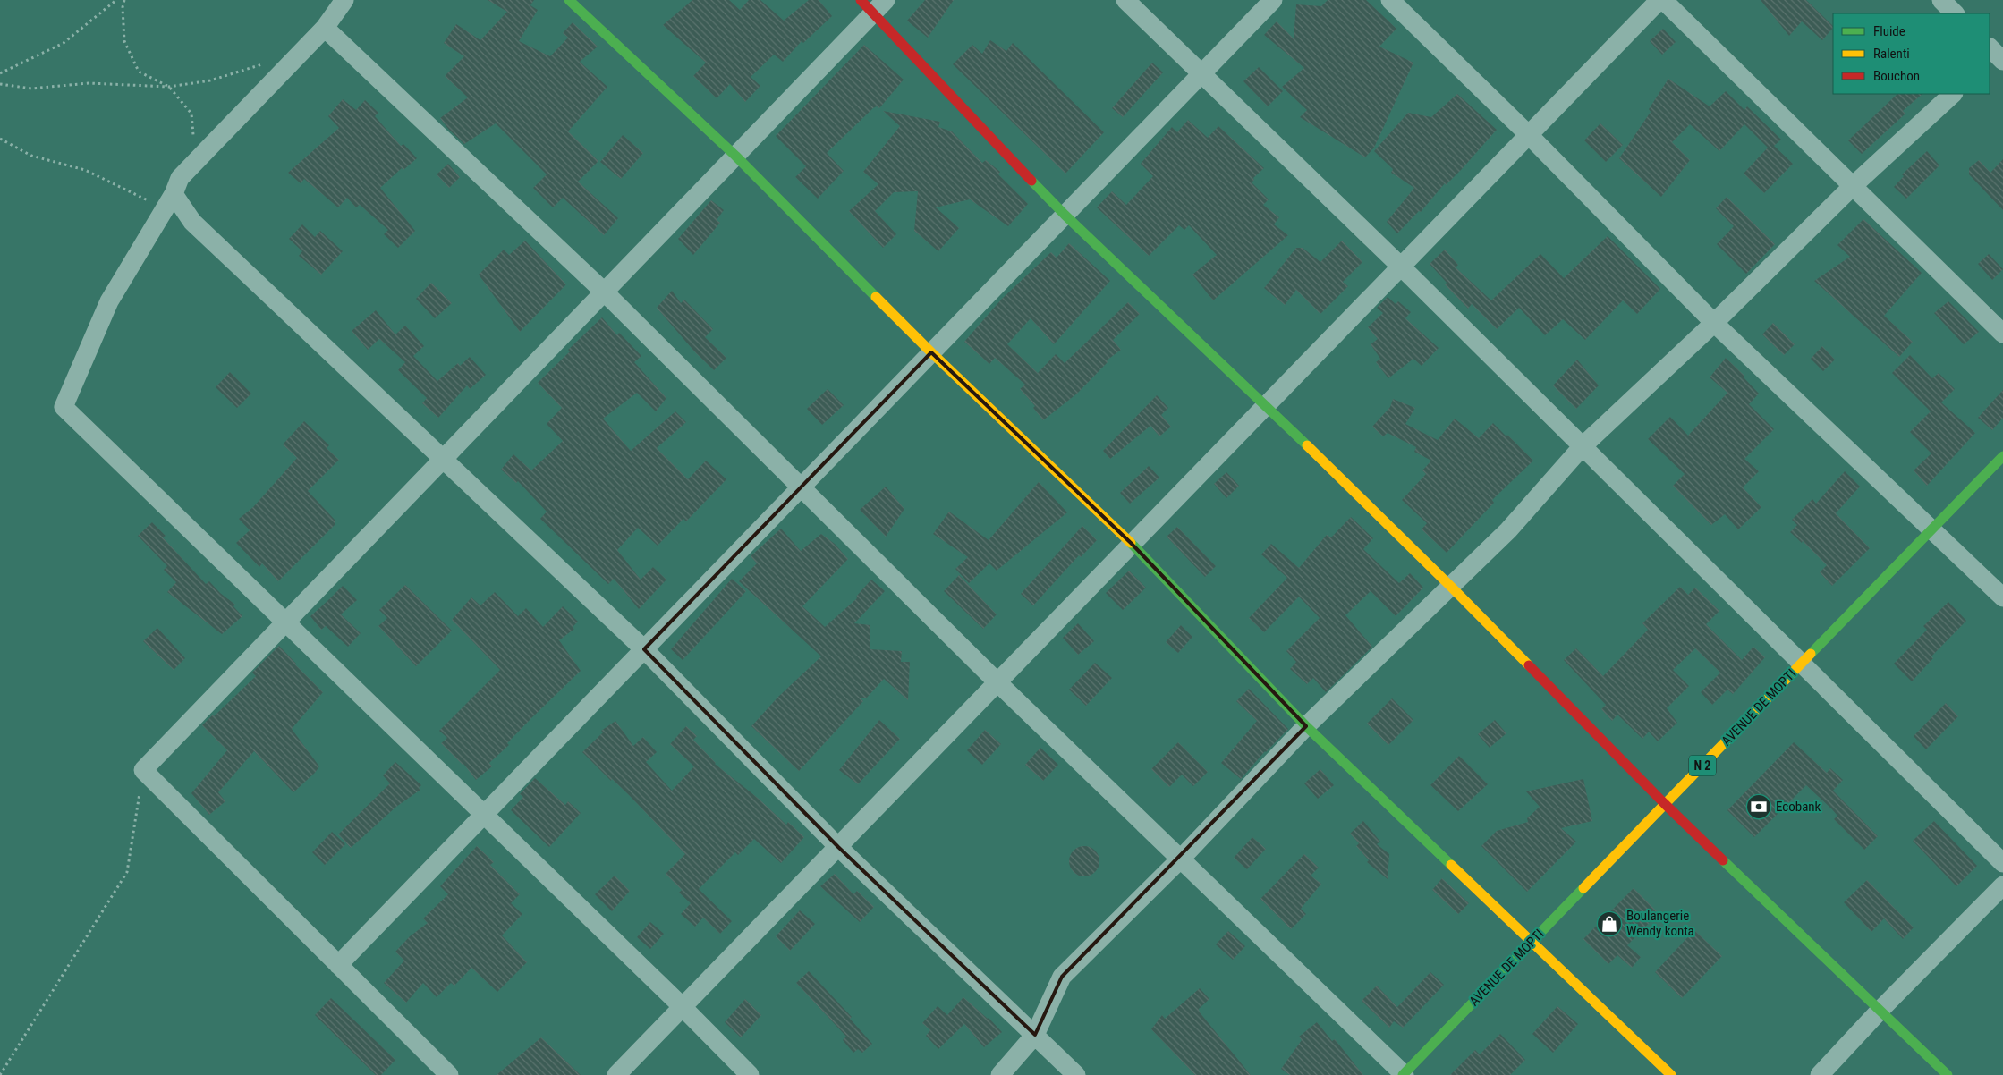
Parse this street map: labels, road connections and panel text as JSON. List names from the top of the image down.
{
  "streets": {
    "street": ["AVENUE DE MOPTI", "N 2"]
  },
  "places": {
    "bank": ["Ecobank"],
    "shop": ["Boulangerie Wendy konta"]
  },
  "legend": ["Fluide", "Ralenti", "Bouchon"]
}
